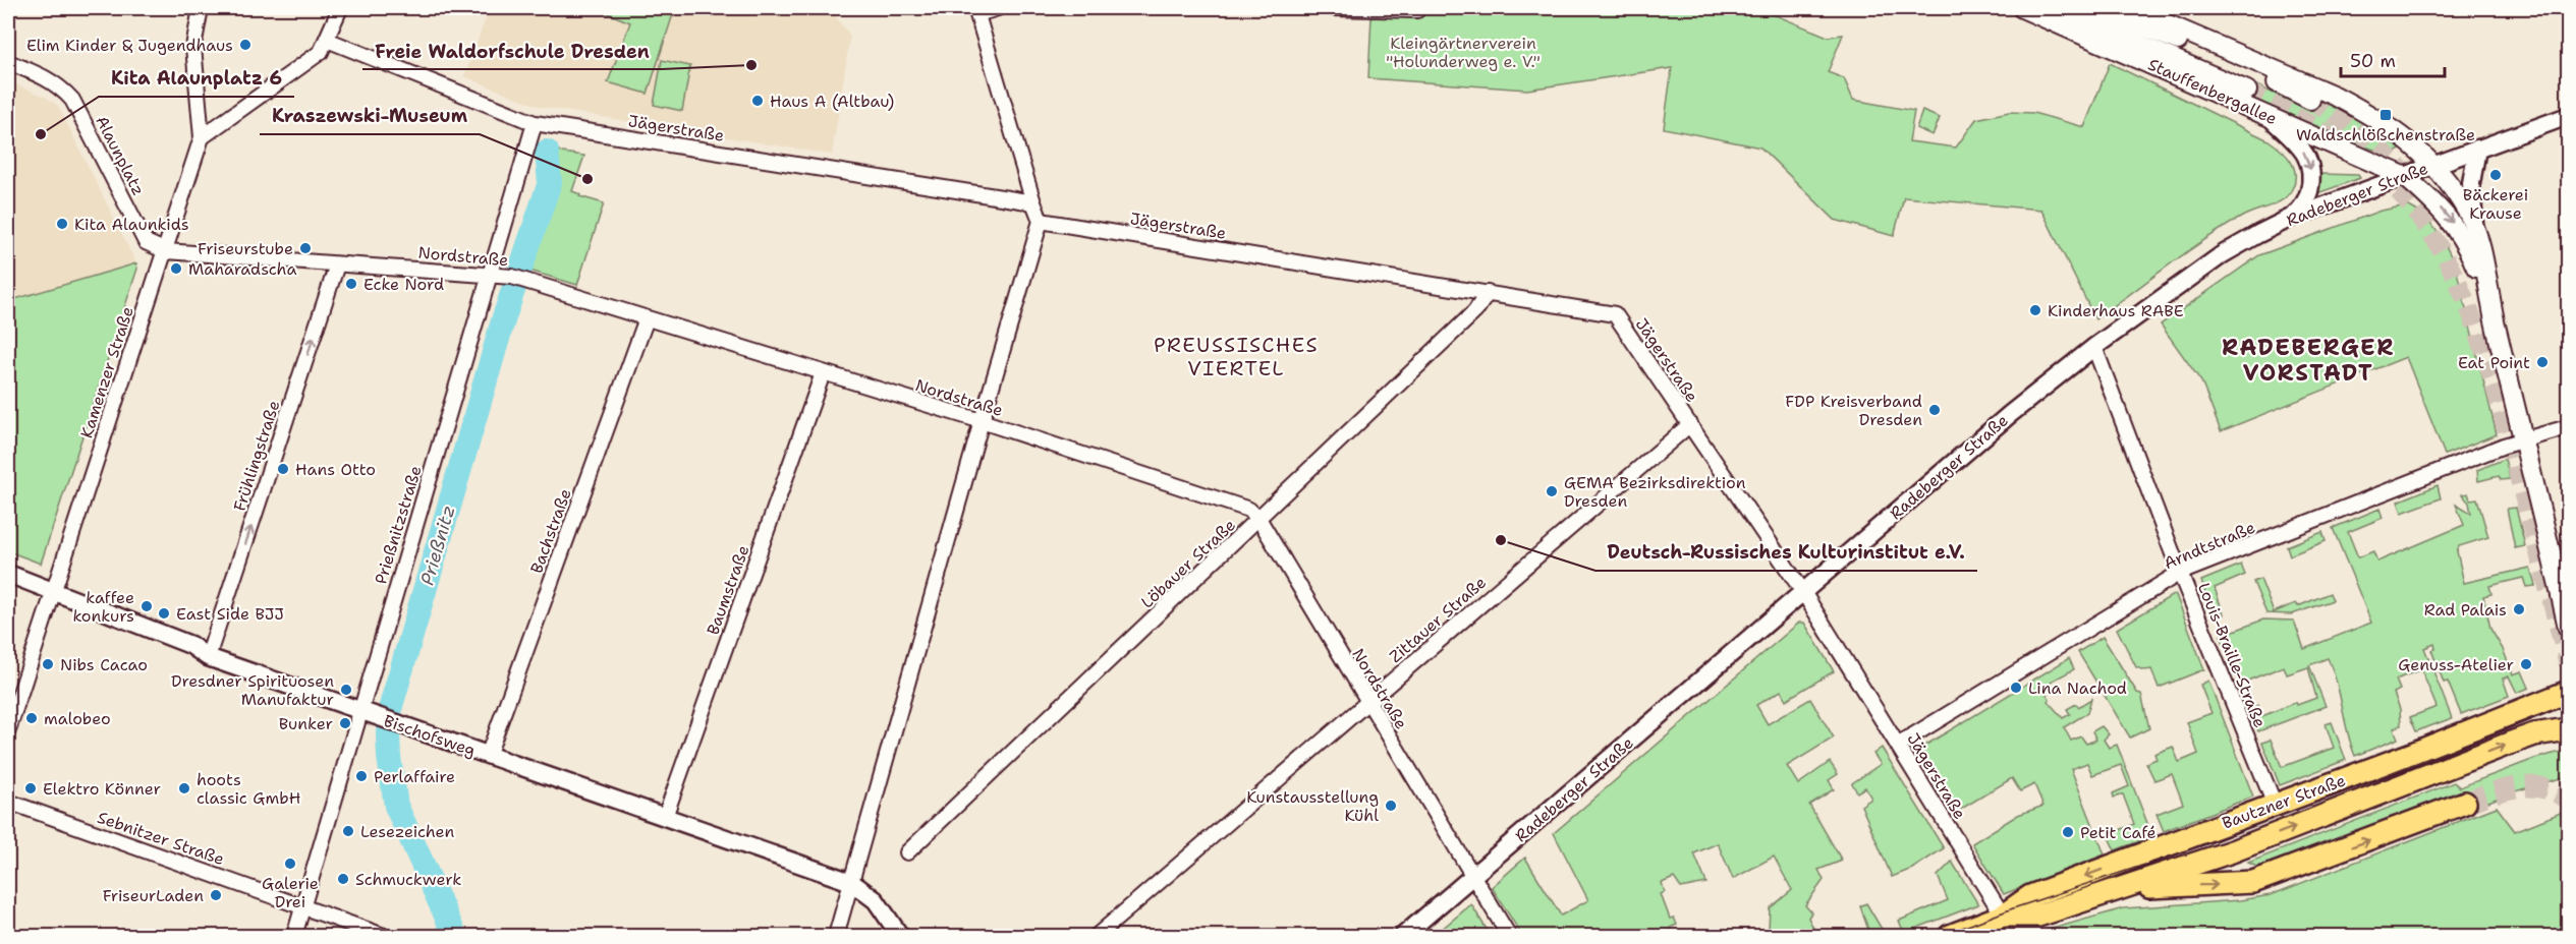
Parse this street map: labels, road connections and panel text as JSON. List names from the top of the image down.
{
  "streets": {
    "main road": ["Stauffenbergallee", "Bautzner Straße"],
    "street": [
      "Jägerstraße",
      "Alaunplatz",
      "Radeberger Straße",
      "Nordstraße",
      "Kamenzer Straße",
      "Frühlingstraße",
      "Prießnitzstraße",
      "Bachstraße",
      "Arndtstraße",
      "Löbauer Straße",
      "Baumstraße",
      "Zittauer Straße",
      "Louis-Braille-Straße",
      "Bischofsweg",
      "Sebnitzer Straße"
    ]
  },
  "crossings": [
    ["Stauffenbergallee", "Radeberger Straße"],
    ["Jägerstraße", "Radeberger Straße"],
    ["Jägerstraße", "Prießnitzstraße"],
    ["Jägerstraße", "Arndtstraße"],
    ["Jägerstraße", "Löbauer Straße"],
    ["Jägerstraße", "Zittauer Straße"],
    ["Jägerstraße", "Bautzner Straße"],
    ["Alaunplatz", "Nordstraße"],
    ["Alaunplatz", "Kamenzer Straße"],
    ["Radeberger Straße", "Nordstraße"],
    ["Radeberger Straße", "Louis-Braille-Straße"],
    ["Nordstraße", "Kamenzer Straße"],
    ["Nordstraße", "Frühlingstraße"],
    ["Nordstraße", "Prießnitzstraße"],
    ["Nordstraße", "Bachstraße"],
    ["Nordstraße", "Löbauer Straße"],
    ["Nordstraße", "Baumstraße"],
    ["Nordstraße", "Zittauer Straße"],
    ["Kamenzer Straße", "Bischofsweg"],
    ["Frühlingstraße", "Bischofsweg"],
    ["Prießnitzstraße", "Bischofsweg"],
    ["Prießnitzstraße", "Sebnitzer Straße"],
    ["Bachstraße", "Bischofsweg"],
    ["Arndtstraße", "Louis-Braille-Straße"],
    ["Baumstraße", "Bischofsweg"],
    ["Louis-Braille-Straße", "Bautzner Straße"]
  ],
  "one_way": ["Frühlingstraße"],
  "districts": ["PREUSSISCHES VIERTEL", "RADEBERGER VORSTADT"],
  "water": ["Prießnitz"],
  "parks": ["Kleingärtnerverein \"Holunderweg e. V.\""],
  "places": {
    "other": [
      "Elim Kinder & Jugendhaus",
      "Freie Waldorfschule Dresden",
      "Haus A (Altbau)",
      "Kita Alaunplatz 6",
      "Bäckerei Krause",
      "Kraszewski-Museum",
      "Kita Alaunkids",
      "Friseurstube",
      "Maharadscha",
      "Ecke Nord",
      "Kinderhaus RABE",
      "Eat Point",
      "FDP Kreisverband Dresden",
      "Hans Otto",
      "GEMA Bezirksdirektion Dresden",
      "Deutsch-Russisches Kulturinstitut e.V.",
      "kaffee konkurs",
      "Rad Palais",
      "East Side BJJ",
      "Nibs Cacao",
      "Genuss-Atelier",
      "Lina Nachod",
      "Dresdner Spirituosen Manufaktur",
      "malobeo",
      "Bunker",
      "Perlaffaire",
      "Elektro Könner",
      "hoots classic GmbH",
      "Kunstausstellung Kühl",
      "Lesezeichen",
      "Petit Café",
      "Galerie Drei",
      "Schmuckwerk",
      "FriseurLaden"
    ],
    "transit": ["Waldschlößchenstraße"]
  },
  "scale_bar": "50 m"
}
